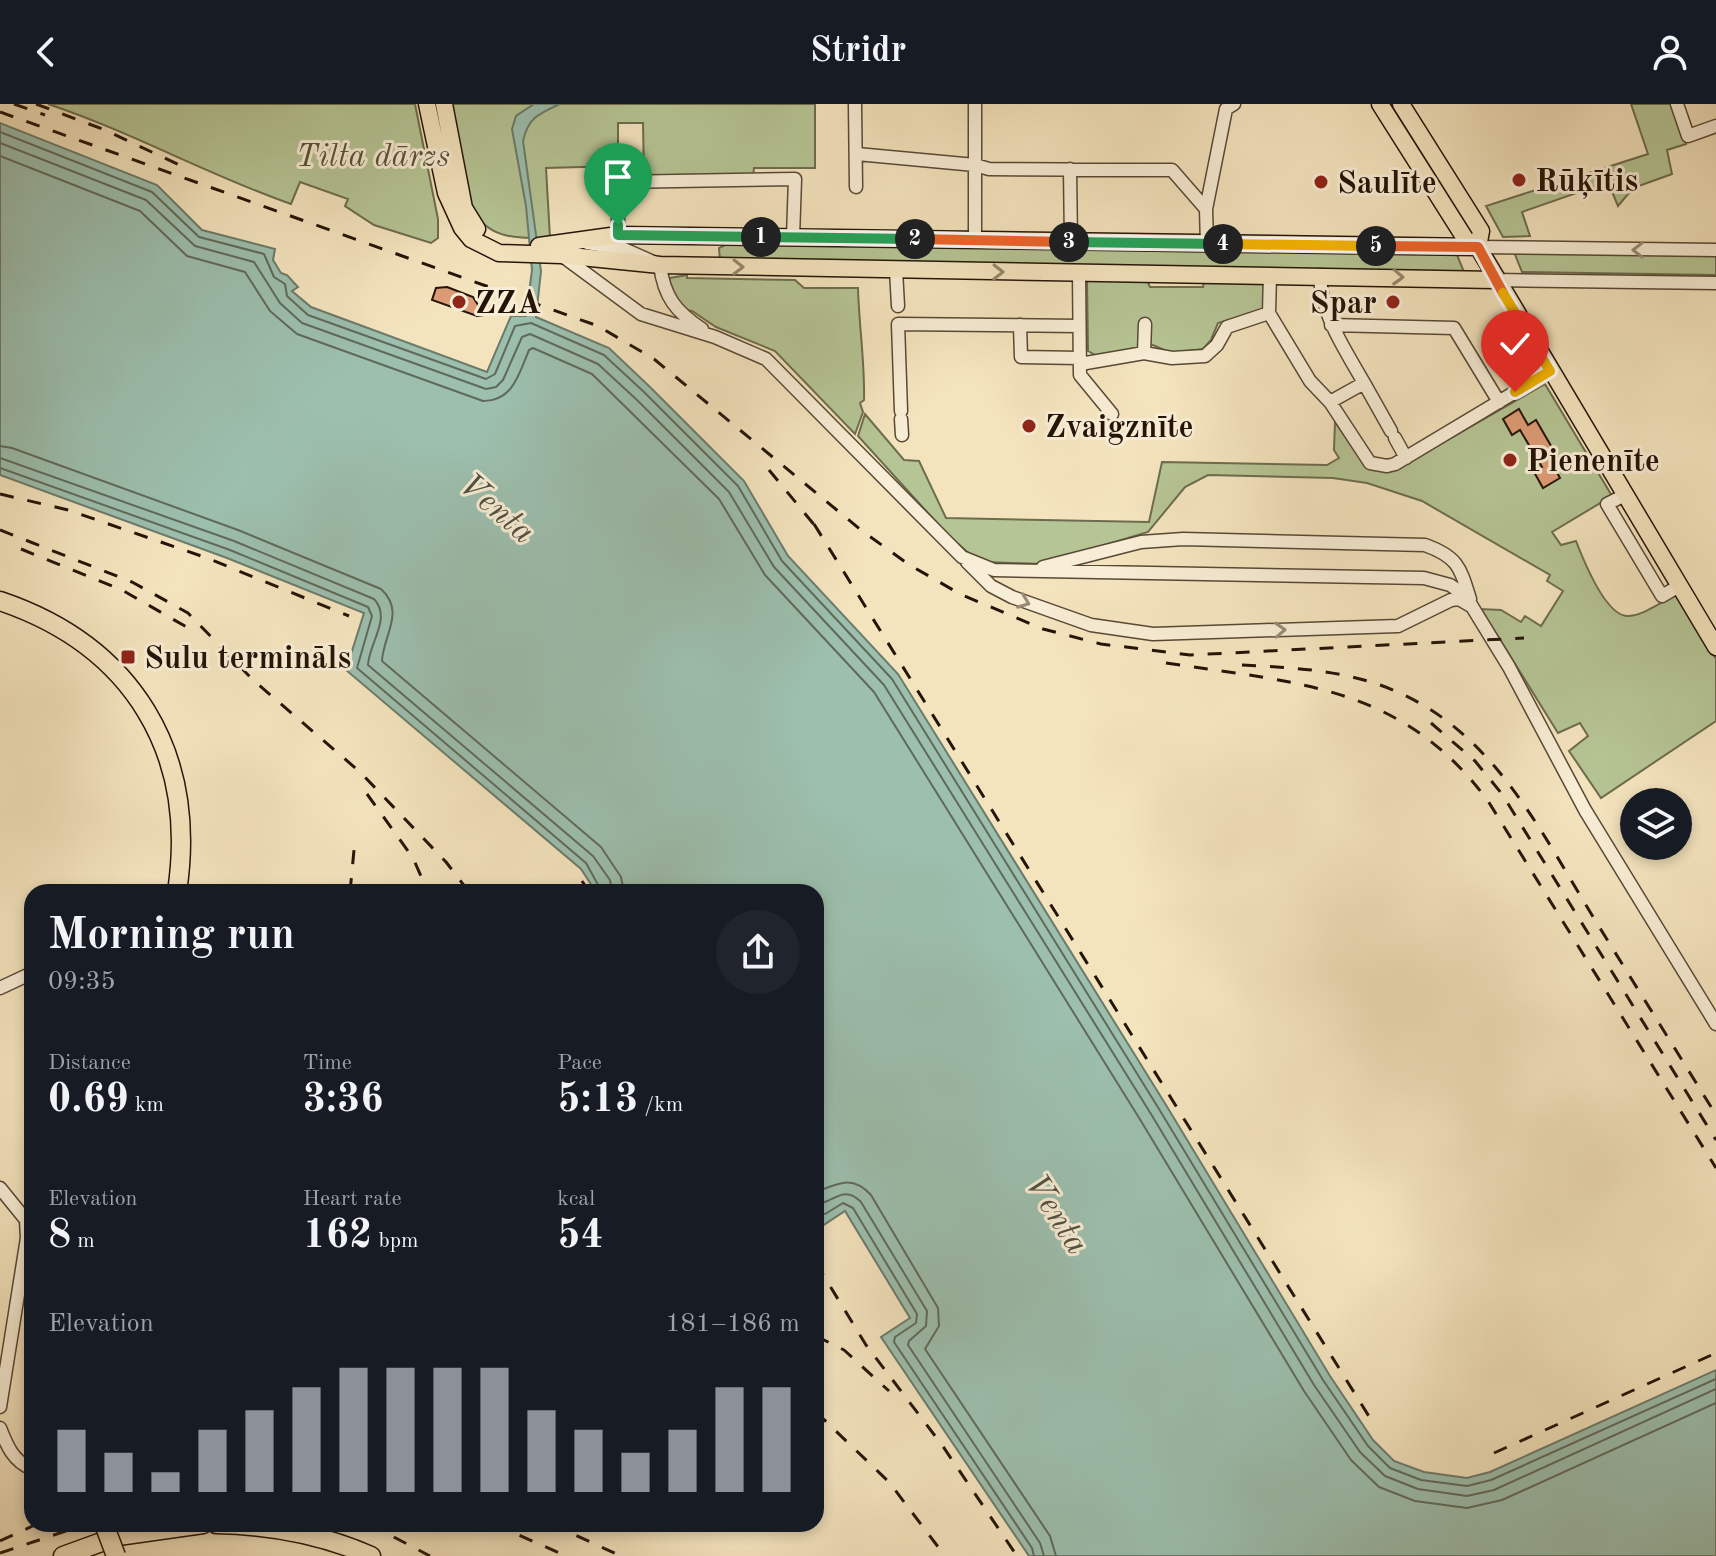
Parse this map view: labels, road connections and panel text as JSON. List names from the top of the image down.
{
  "water": ["Venta"],
  "parks": ["Tilta dārzs"],
  "places": {
    "other": [
      "Rūķītis",
      "Saulīte",
      "ZZA",
      "Spar",
      "Zvaigznīte",
      "Pienenīte"
    ],
    "transit": ["Sulu termināls"]
  },
  "page": {
    "header": "Stridr",
    "pins": [
      "1",
      "2",
      "3",
      "4",
      "5"
    ],
    "heading": ["Morning run", "09:35"],
    "stats": [
      ["Distance", "0.69 km"],
      ["Time", "3:36"],
      ["Pace", "5:13 /km"],
      ["Elevation", "8 m"],
      ["Heart rate", "162 bpm"],
      ["kcal", "54"]
    ],
    "chart": ["Elevation", "181–186 m"]
  }
}
